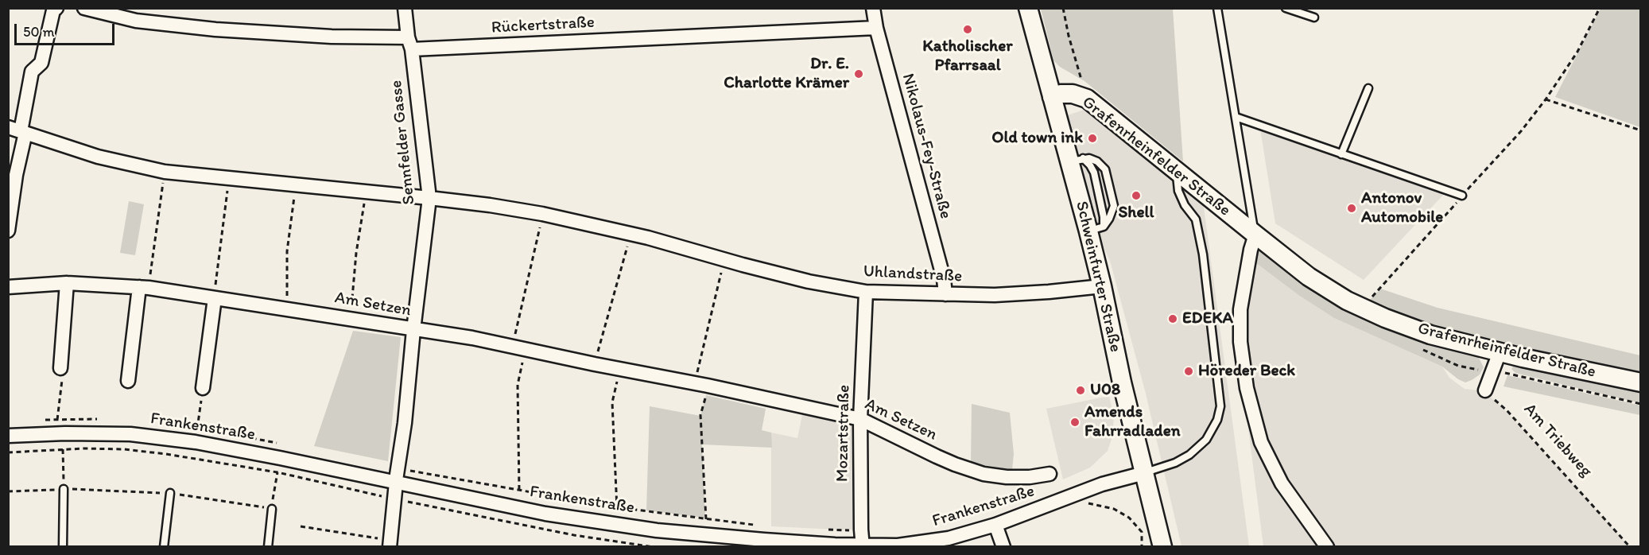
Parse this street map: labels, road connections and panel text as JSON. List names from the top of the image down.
{
  "streets": {
    "street": [
      "Rückertstraße",
      "Sennfelder Gasse",
      "Nikolaus-Fey-Straße",
      "Grafenrheinfelder Straße",
      "Uhlandstraße",
      "Schweinfurter Straße",
      "Am Setzen",
      "Frankenstraße",
      "Mozartstraße"
    ],
    "path": ["Am Triebweg"]
  },
  "crossings": [
    ["Rückertstraße", "Sennfelder Gasse"],
    ["Rückertstraße", "Nikolaus-Fey-Straße"],
    ["Sennfelder Gasse", "Uhlandstraße"],
    ["Sennfelder Gasse", "Am Setzen"],
    ["Sennfelder Gasse", "Frankenstraße"],
    ["Nikolaus-Fey-Straße", "Uhlandstraße"],
    ["Grafenrheinfelder Straße", "Schweinfurter Straße"],
    ["Uhlandstraße", "Schweinfurter Straße"],
    ["Uhlandstraße", "Mozartstraße"],
    ["Schweinfurter Straße", "Frankenstraße"],
    ["Am Setzen", "Mozartstraße"],
    ["Frankenstraße", "Mozartstraße"]
  ],
  "places": [
    "Katholischer Pfarrsaal",
    "Dr. E. Charlotte Krämer",
    "Old town ink",
    "Shell",
    "Antonov Automobile",
    "EDEKA",
    "Höreder Beck",
    "U08",
    "Amends Fahrradladen"
  ],
  "scale_bar": "50 m"
}
